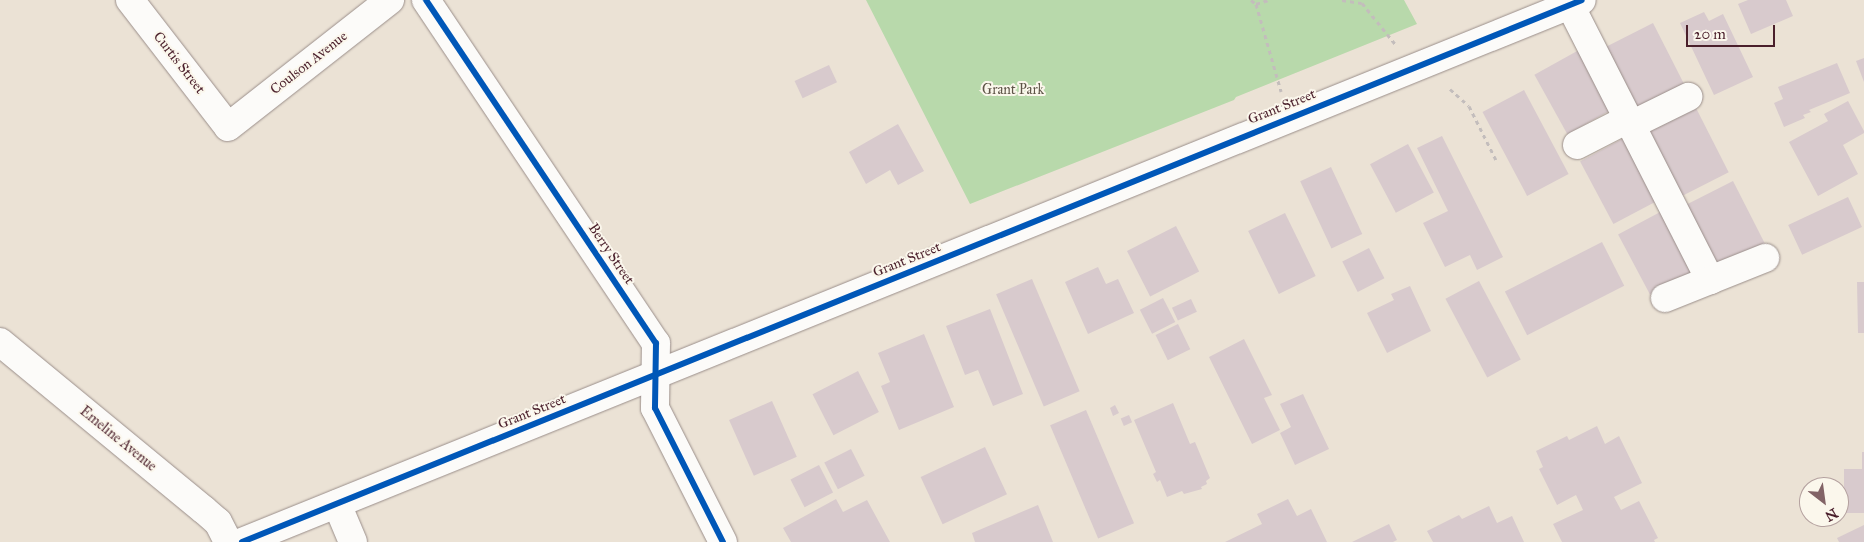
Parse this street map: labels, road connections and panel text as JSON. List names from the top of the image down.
{
  "streets": {
    "street": [
      "Curtis Street",
      "Coulson Avenue",
      "Grant Street",
      "Berry Street",
      "Emeline Avenue"
    ]
  },
  "crossings": [
    ["Curtis Street", "Coulson Avenue"],
    ["Grant Street", "Berry Street"]
  ],
  "parks": ["Grant Park"],
  "scale_bar": "20 m",
  "north": "bottom right"
}
